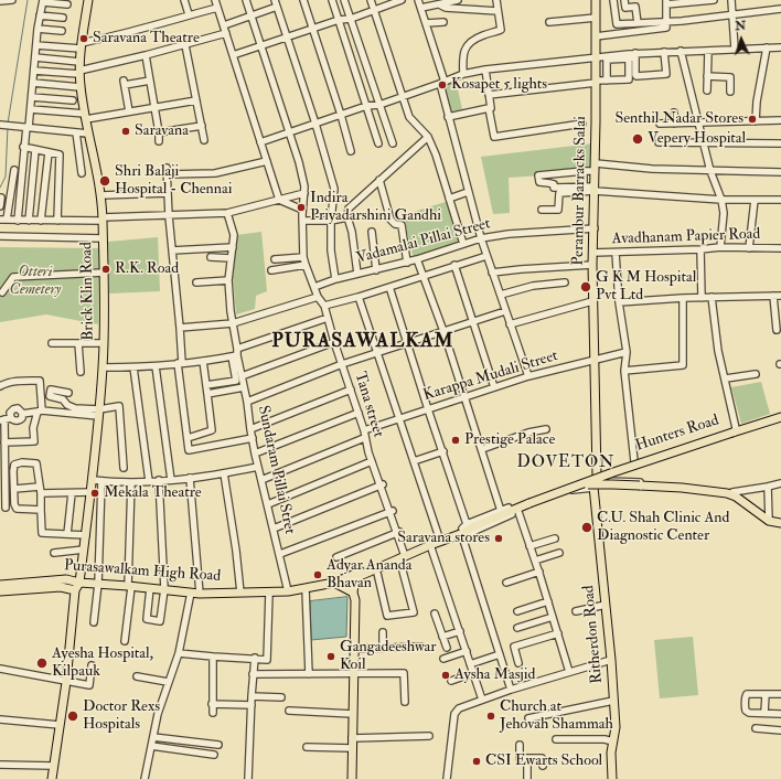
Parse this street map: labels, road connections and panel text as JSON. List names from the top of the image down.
{
  "streets": {
    "main road": [
      "Perambur Barracks Salai",
      "Brick Klin Road",
      "Purasawalkam High Road",
      "Ritherdon Road"
    ],
    "street": [
      "Avadhanam Papier Road",
      "Vadamalai Pillai Street",
      "Karappa Mudali Street",
      "Tana street",
      "Hunters Road",
      "Sundaram Pillai Stret"
    ]
  },
  "crossings": [
    ["Perambur Barracks Salai", "Avadhanam Papier Road"],
    ["Perambur Barracks Salai", "Vadamalai Pillai Street"],
    ["Perambur Barracks Salai", "Karappa Mudali Street"],
    ["Perambur Barracks Salai", "Hunters Road"],
    ["Perambur Barracks Salai", "Ritherdon Road"],
    ["Vadamalai Pillai Street", "Tana street"],
    ["Brick Klin Road", "Purasawalkam High Road"],
    ["Karappa Mudali Street", "Tana street"],
    ["Hunters Road", "Ritherdon Road"],
    ["Sundaram Pillai Stret", "Purasawalkam High Road"]
  ],
  "districts": ["PURASAWALKAM", "DOVETON"],
  "parks": ["Otteri Cemetery"],
  "places": [
    "Saravana Theatre",
    "Kosapet 5 lights",
    "Senthil Nadar Stores",
    "Saravana",
    "Vepery Hospital",
    "Shri Balaji Hospital - Chennai",
    "Indira Priyadarshini Gandhi",
    "R.K. Road",
    "G K M Hospital Pvt Ltd",
    "Prestige Palace",
    "Mekala Theatre",
    "C.U. Shah Clinic And Diagnostic Center",
    "Saravana stores",
    "Adyar Ananda Bhavan",
    "Gangadeeshwar Koil",
    "Ayesha Hospital, Kilpauk",
    "Aysha Masjid",
    "Doctor Rexs Hospitals",
    "Church at Jehovah Shammah",
    "CSI Ewarts School"
  ],
  "north": "top"
}
